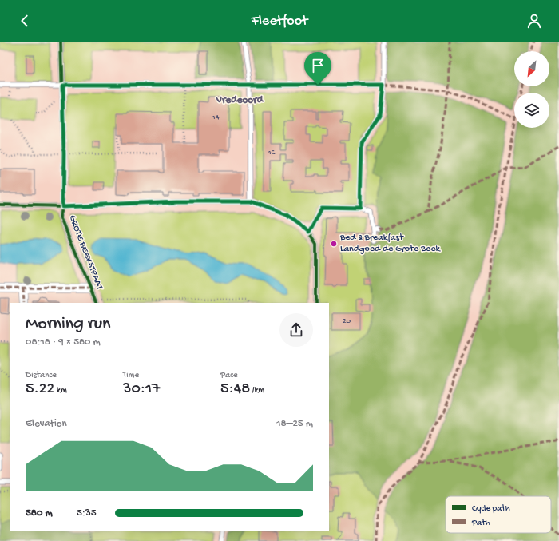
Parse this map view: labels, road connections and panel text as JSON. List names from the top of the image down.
{
  "streets": {
    "lane": ["GROTE BEEKSTRAAT"]
  },
  "districts": ["Vredeoord"],
  "places": ["Bed & Breakfast Landgoed de Grote Beek"],
  "house_numbers": ["14", "16", "20"],
  "legend": ["Cycle path", "Path"],
  "north": "bottom left",
  "page": {
    "header": "Fleetfoot",
    "heading": ["Morning run", "08:18 · 9 × 580 m"],
    "stats": [
      ["Distance", "5.22 km"],
      ["Time", "30:17"],
      ["Pace", "5:48 /km"]
    ],
    "chart": ["Elevation", "18–25 m"],
    "list": [
      {
        "name": "580 m",
        "note": "5:35"
      }
    ]
  }
}
